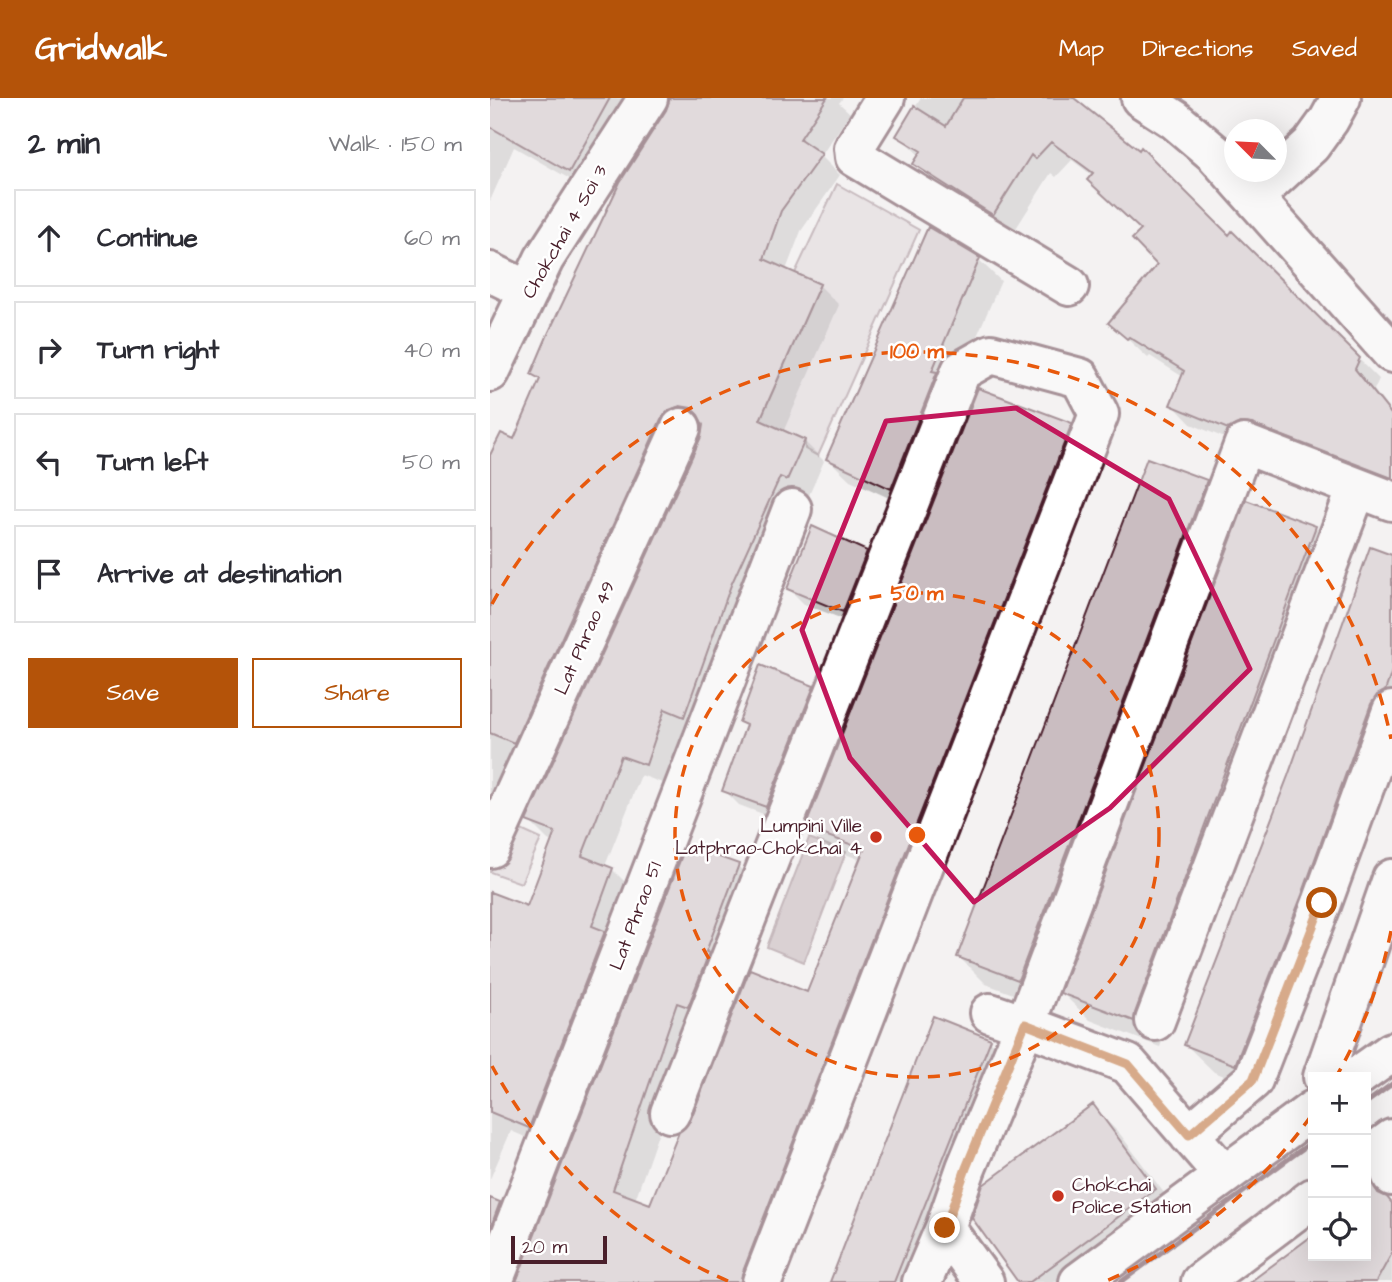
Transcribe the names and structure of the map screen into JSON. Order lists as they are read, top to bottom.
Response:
{
  "streets": {
    "street": ["Chokchai 4 Soi 3", "Lat Phrao 49", "Lat Phrao 51"]
  },
  "places": ["Lumpini Ville Latphrao-Chokchai 4", "Chokchai Police Station"],
  "scale_bar": "20 m",
  "north": "top left",
  "page": {
    "header": "Gridwalk",
    "nav": ["Map", "Directions", "Saved"],
    "heading": ["2 min", "Walk · 150 m"],
    "list": [
      ["Continue", "60 m"],
      ["Turn right", "40 m"],
      ["Turn left", "50 m"],
      "Arrive at destination"
    ],
    "buttons": ["Save", "Share"],
    "map_buttons": ["+", "−"],
    "scale": "20 m"
  },
  "rings": ["100 m", "50 m"]
}
